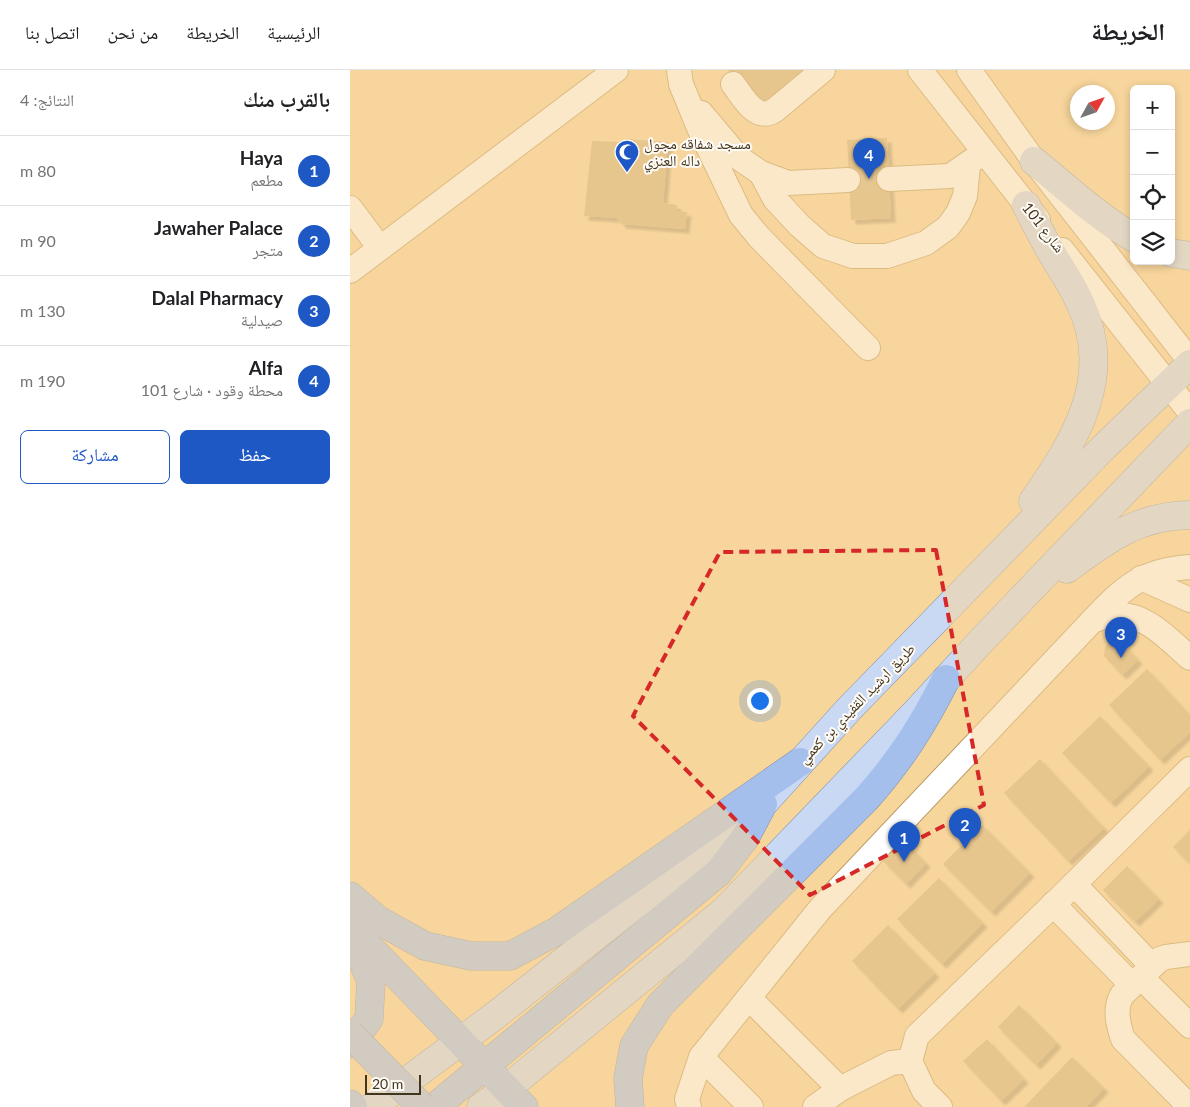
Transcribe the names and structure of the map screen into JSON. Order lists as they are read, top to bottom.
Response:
{
  "streets": {
    "main road": ["طريق ارشيد القفيدي بن كعمي"],
    "street": ["شارع 101"]
  },
  "crossings": [
    ["شارع 101", "طريق ارشيد القفيدي بن كعمي"]
  ],
  "places": {
    "mosque": ["مسجد شفاقه مجول داله العنزي"]
  },
  "scale_bar": "20 m",
  "north": "top right",
  "page": {
    "header": "الخريطة",
    "nav": [
      "الرئيسية",
      "الخريطة",
      "من نحن",
      "اتصل بنا"
    ],
    "heading": ["بالقرب منك", "النتائج: 4"],
    "map_buttons": ["+", "−"],
    "list": [
      {
        "mark": "1",
        "name": "Haya",
        "note": "مطعم",
        "value": "80 m"
      },
      {
        "mark": "2",
        "name": "Jawaher Palace",
        "note": "متجر",
        "value": "90 m"
      },
      {
        "mark": "3",
        "name": "Dalal Pharmacy",
        "note": "صيدلية",
        "value": "130 m"
      },
      {
        "mark": "4",
        "name": "Alfa",
        "note": "محطة وقود · شارع 101",
        "value": "190 m"
      }
    ],
    "pins": [
      "4",
      "3",
      "2",
      "1"
    ],
    "buttons": ["حفظ", "مشاركة"],
    "scale": "20 m"
  }
}
